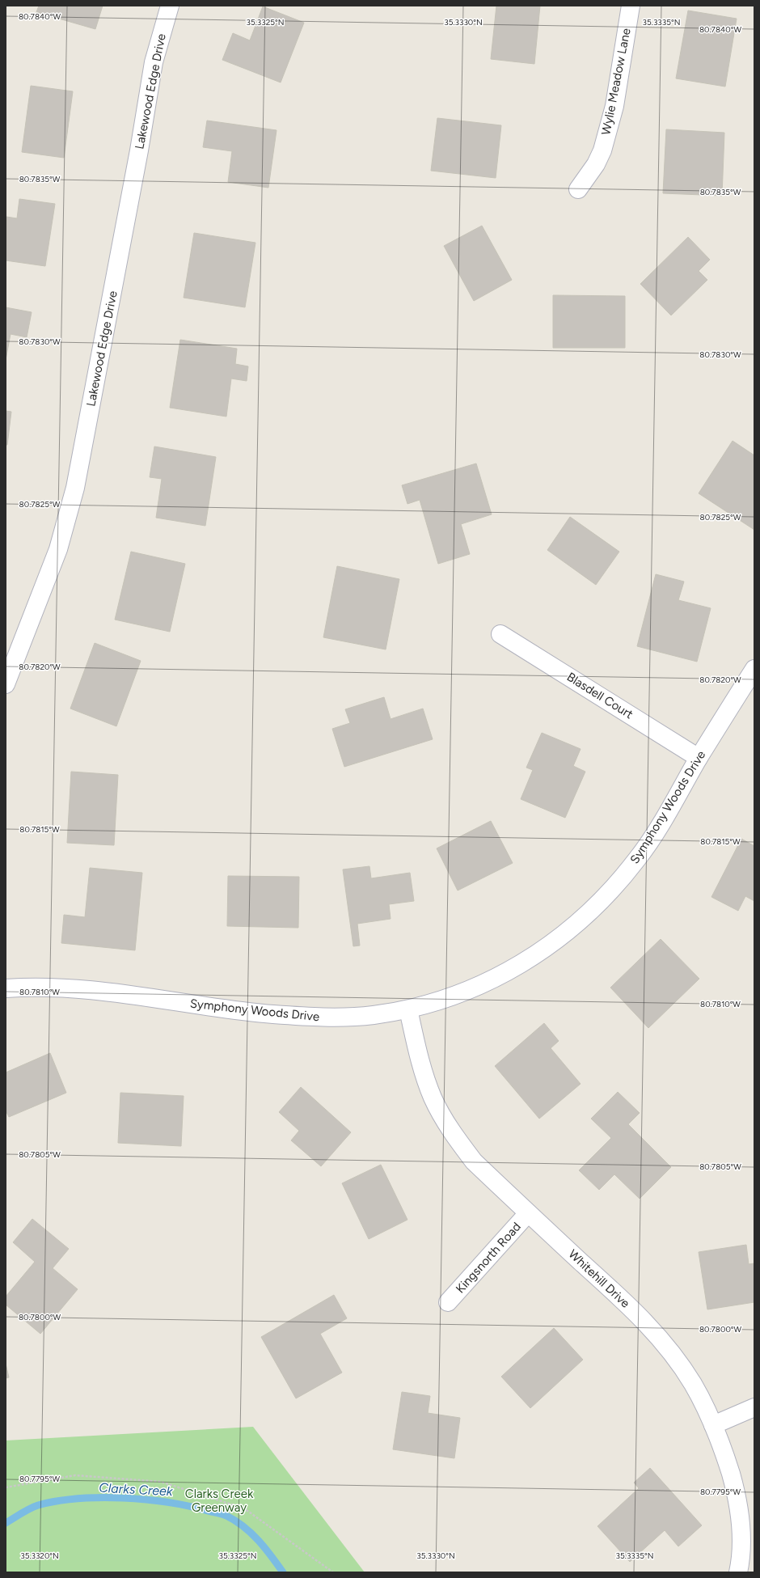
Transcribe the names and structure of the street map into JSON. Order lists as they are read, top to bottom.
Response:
{
  "streets": {
    "street": [
      "Wylie Meadow Lane",
      "Lakewood Edge Drive",
      "Blasdell Court",
      "Symphony Woods Drive",
      "Kingsnorth Road",
      "Whitehill Drive"
    ]
  },
  "crossings": [
    ["Blasdell Court", "Symphony Woods Drive"],
    ["Symphony Woods Drive", "Whitehill Drive"],
    ["Kingsnorth Road", "Whitehill Drive"]
  ],
  "water": ["Clarks Creek"],
  "parks": ["Clarks Creek Greenway"],
  "coordinates": [
    "80.7840°W",
    "35.3325°N",
    "35.3330°N",
    "35.3335°N",
    "80.7835°W",
    "80.7830°W",
    "80.7825°W",
    "80.7820°W",
    "80.7815°W",
    "80.7810°W",
    "80.7805°W",
    "80.7800°W",
    "80.7795°W",
    "35.3320°N"
  ]
}
